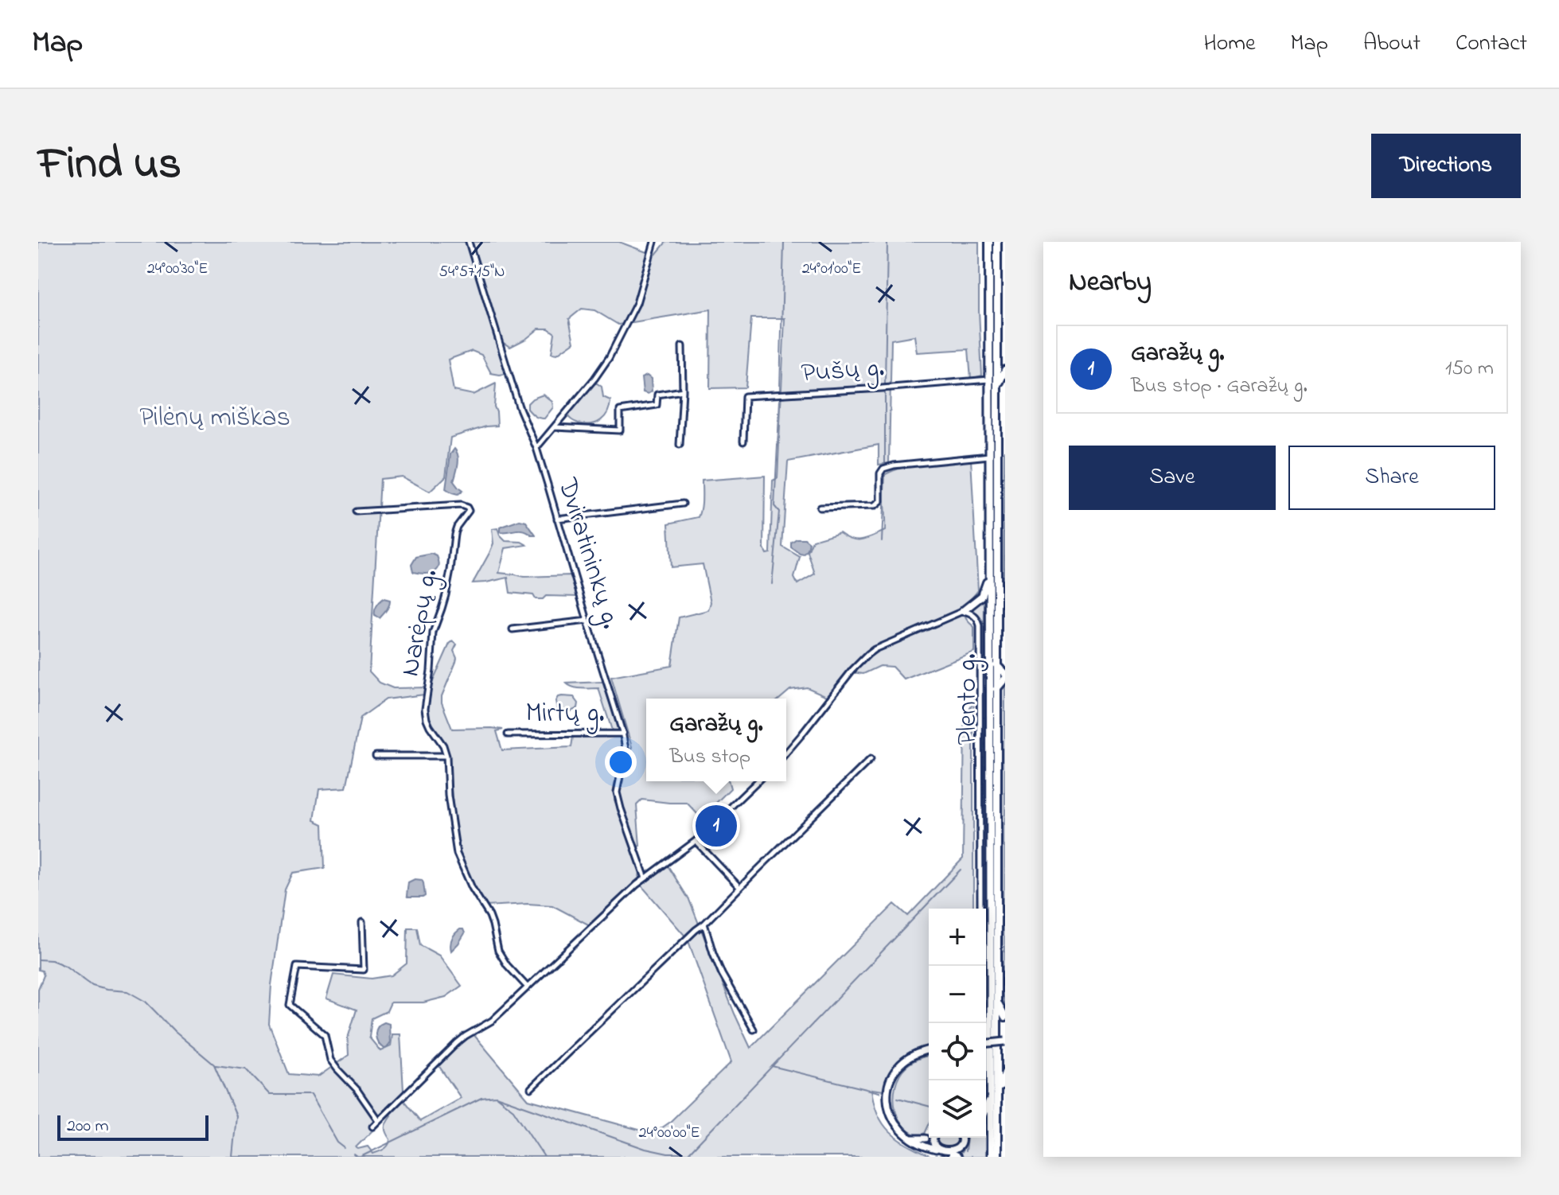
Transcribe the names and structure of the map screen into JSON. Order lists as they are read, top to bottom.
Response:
{
  "streets": {
    "highway": ["Plento g."],
    "street": [
      "Pušų g.",
      "Dviratininkų g.",
      "Narėpų g.",
      "Mirtų g."
    ]
  },
  "crossings": [
    ["Pušų g.", "Plento g."],
    ["Dviratininkų g.", "Mirtų g."]
  ],
  "parks": ["Pilėnų miškas"],
  "scale_bar": "200 m",
  "page": {
    "header": "Map",
    "nav": [
      "Home",
      "Map",
      "About",
      "Contact"
    ],
    "title": "Find us",
    "buttons": [
      "Directions",
      ["Save", "Share"]
    ],
    "heading": "Nearby",
    "list": [
      {
        "mark": "1",
        "name": "Garažų g.",
        "note": "Bus stop · Garažų g.",
        "value": "150 m"
      }
    ],
    "popup": ["Garažų g.", "Bus stop"],
    "pins": "1",
    "map_buttons": ["+", "−"],
    "scale": "200 m"
  },
  "coordinates": [
    "24°00'30\"E",
    "24°01'00\"E",
    "54°57'15\"N",
    "24°00'00\"E"
  ]
}
